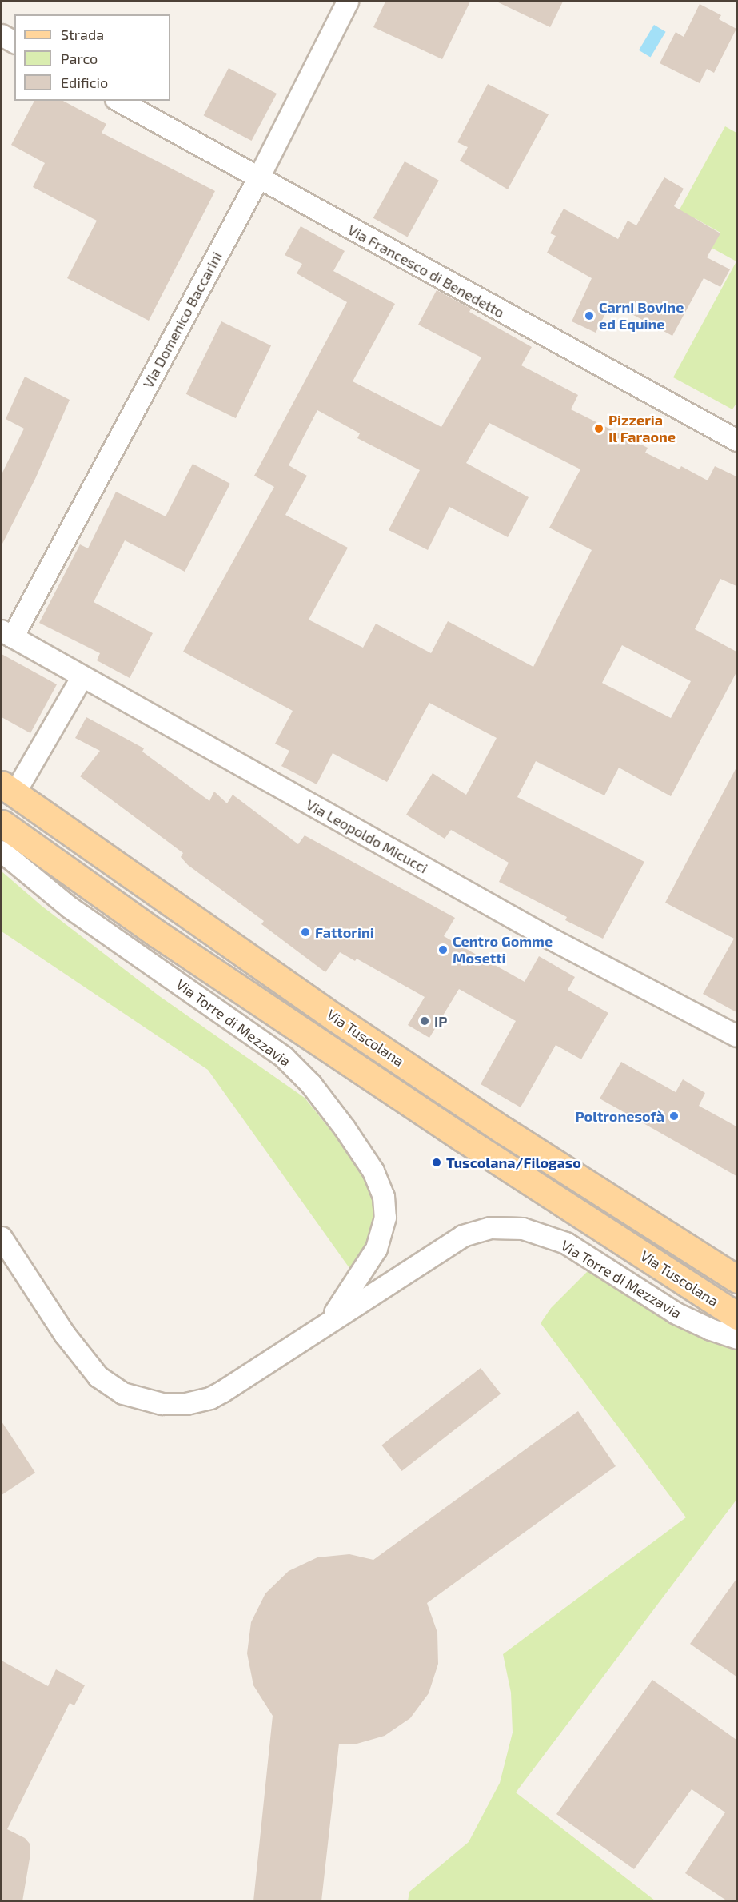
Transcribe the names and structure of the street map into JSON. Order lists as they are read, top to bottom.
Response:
{
  "streets": {
    "main road": ["Via Tuscolana"],
    "street": [
      "Via Francesco di Benedetto",
      "Via Domenico Baccarini",
      "Via Leopoldo Micucci",
      "Via Torre di Mezzavia"
    ]
  },
  "crossings": [
    ["Via Francesco di Benedetto", "Via Domenico Baccarini"],
    ["Via Domenico Baccarini", "Via Leopoldo Micucci"]
  ],
  "places": [
    "Carni Bovine ed Equine",
    "Pizzeria Il Faraone",
    "Fattorini",
    "Centro Gomme Mosetti",
    "IP",
    "Poltronesofà",
    "Tuscolana/Filogaso"
  ],
  "legend": ["Strada", "Parco", "Edificio"]
}
